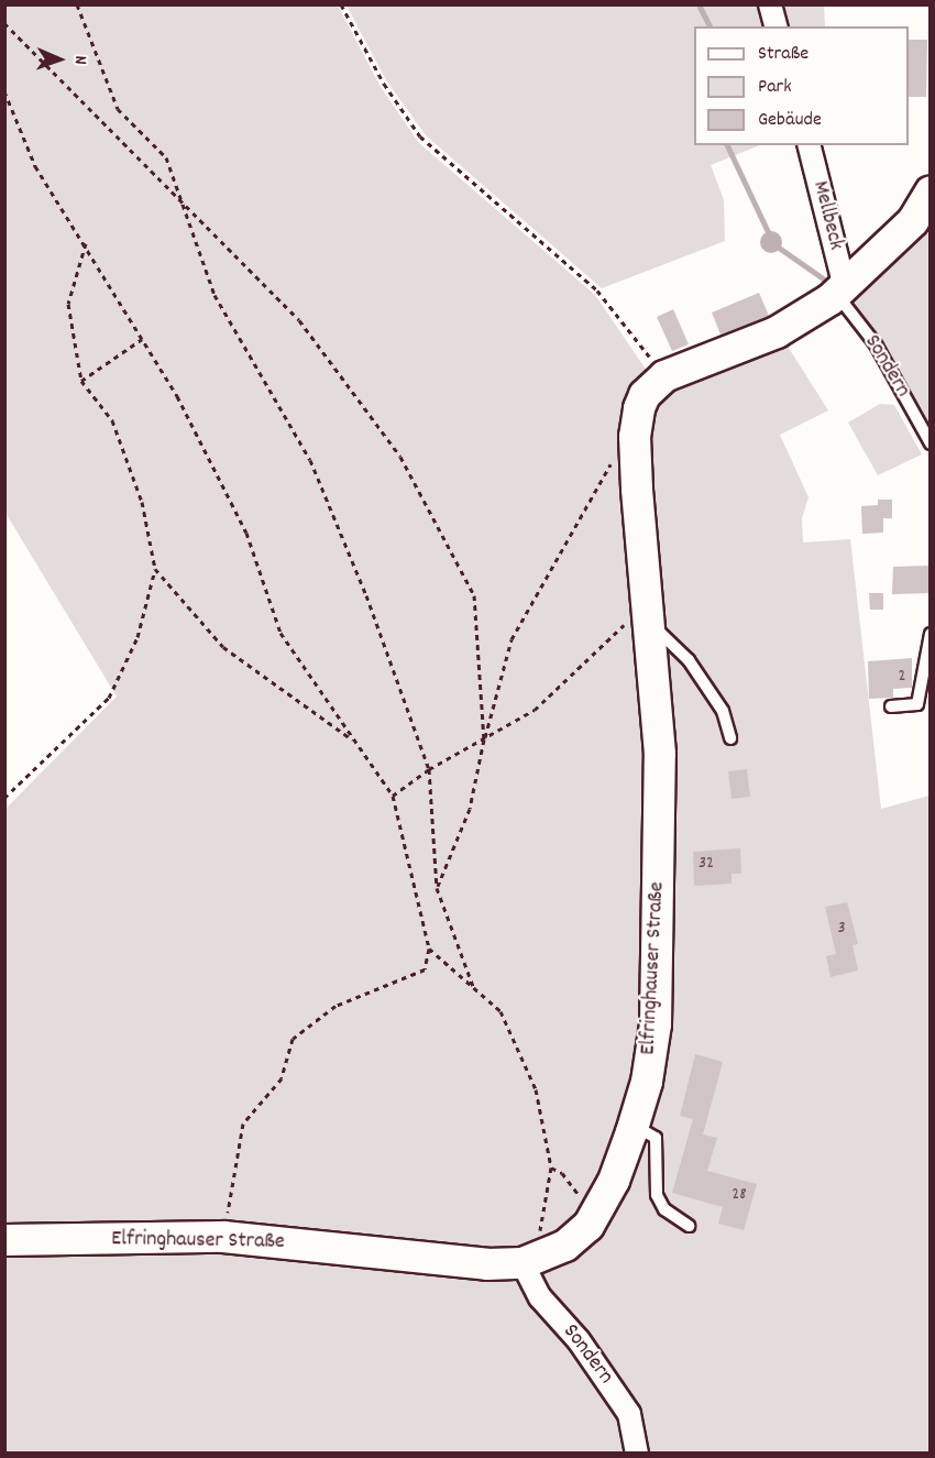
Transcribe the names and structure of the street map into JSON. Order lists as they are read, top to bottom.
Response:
{
  "streets": {
    "street": ["Mellbeck", "Sondern", "Elfringhauser Straße"]
  },
  "crossings": [
    ["Mellbeck", "Sondern"],
    ["Mellbeck", "Elfringhauser Straße"],
    ["Sondern", "Elfringhauser Straße"]
  ],
  "house_numbers": [
    "2",
    "32",
    "3",
    "28"
  ],
  "legend": ["Straße", "Park", "Gebäude"],
  "north": "right"
}
